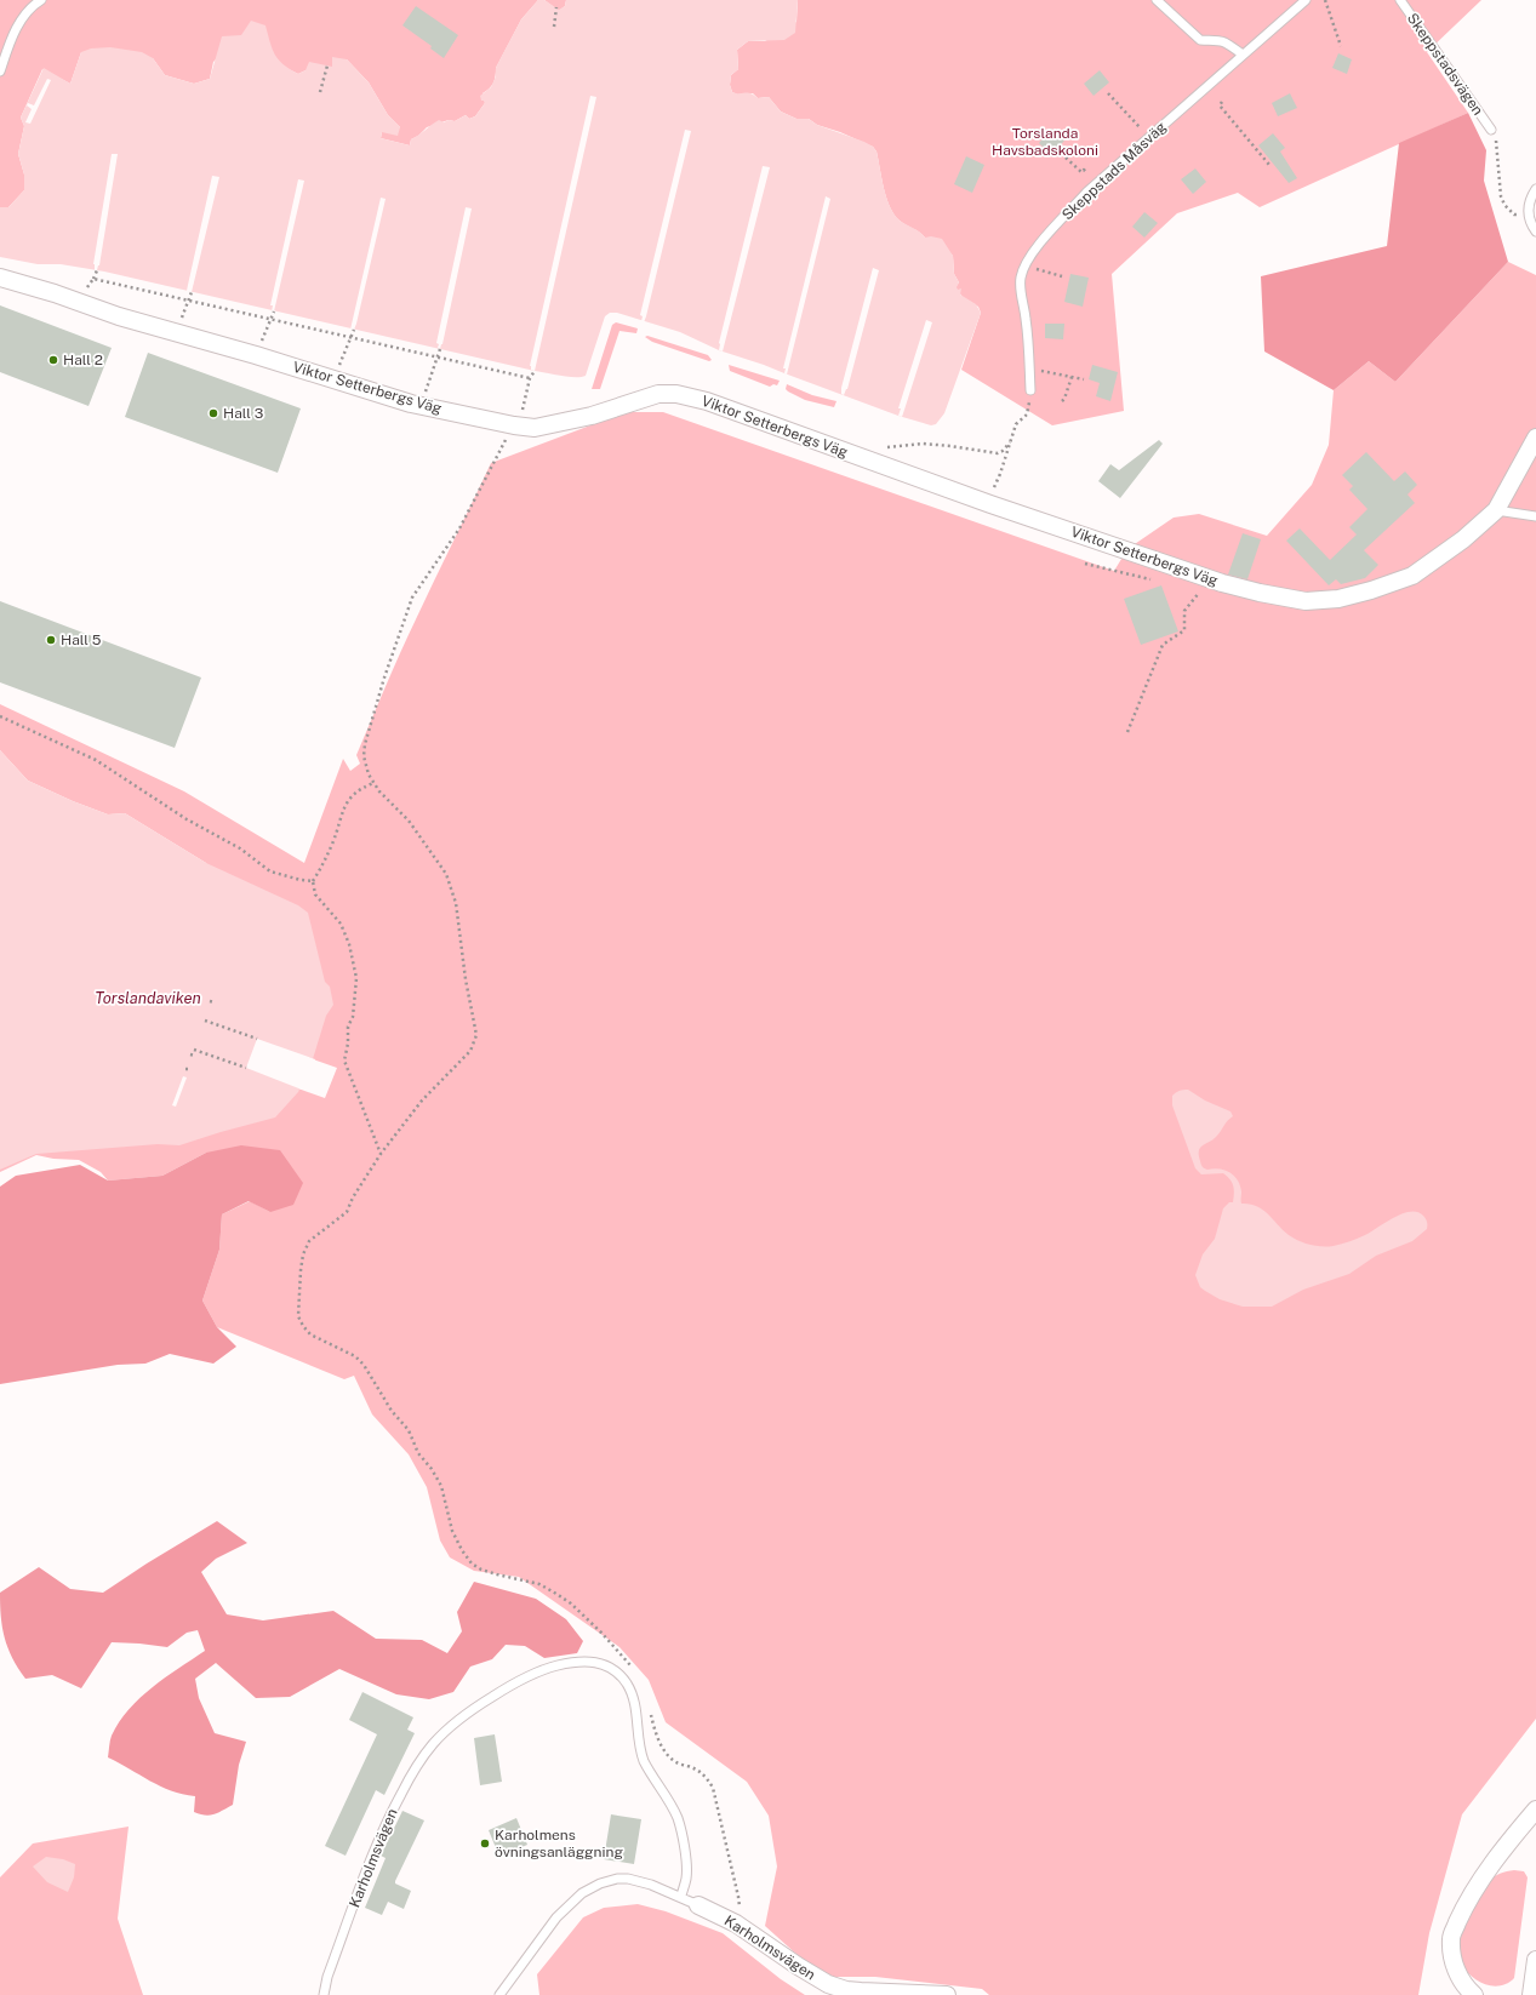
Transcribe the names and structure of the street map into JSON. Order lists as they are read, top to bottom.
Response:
{
  "streets": {
    "street": ["Viktor Setterbergs Väg", "Karholmsvägen"],
    "lane": ["Skeppstadsvägen", "Skeppstads Måsväg"]
  },
  "water": ["Torslandaviken"],
  "parks": ["Torslanda Havsbadskoloni"],
  "places": [
    "Hall 2",
    "Hall 3",
    "Hall 5",
    "Karholmens övningsanläggning"
  ]
}
